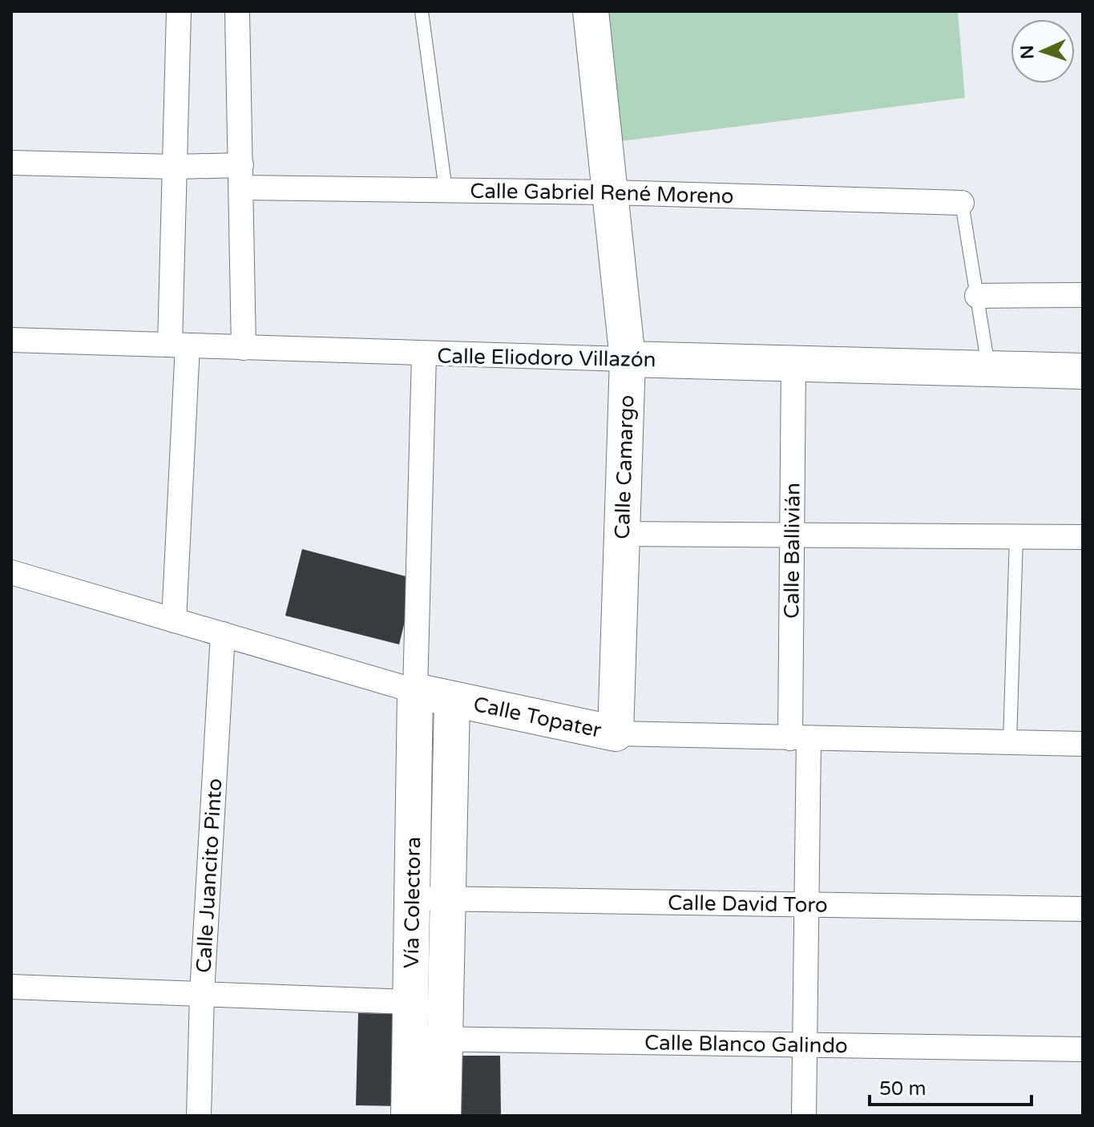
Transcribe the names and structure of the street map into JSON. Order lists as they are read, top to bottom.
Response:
{
  "streets": {
    "main road": [
      "Calle Eliodoro Villazón",
      "Calle Camargo",
      "Calle Topater",
      "Vía Colectora"
    ],
    "street": [
      "Calle Gabriel René Moreno",
      "Calle Ballivián",
      "Calle Juancito Pinto",
      "Calle David Toro",
      "Calle Blanco Galindo"
    ]
  },
  "crossings": [
    ["Calle Gabriel René Moreno", "Calle Camargo"],
    ["Calle Eliodoro Villazón", "Calle Camargo"],
    ["Calle Eliodoro Villazón", "Calle Ballivián"],
    ["Calle Camargo", "Calle Topater"],
    ["Calle Ballivián", "Calle Topater"],
    ["Calle Ballivián", "Calle David Toro"],
    ["Calle Ballivián", "Calle Blanco Galindo"],
    ["Calle Topater", "Calle Juancito Pinto"],
    ["Calle Topater", "Vía Colectora"],
    ["Vía Colectora", "Calle David Toro"],
    ["Vía Colectora", "Calle Blanco Galindo"]
  ],
  "scale_bar": "50 m",
  "north": "left"
}
